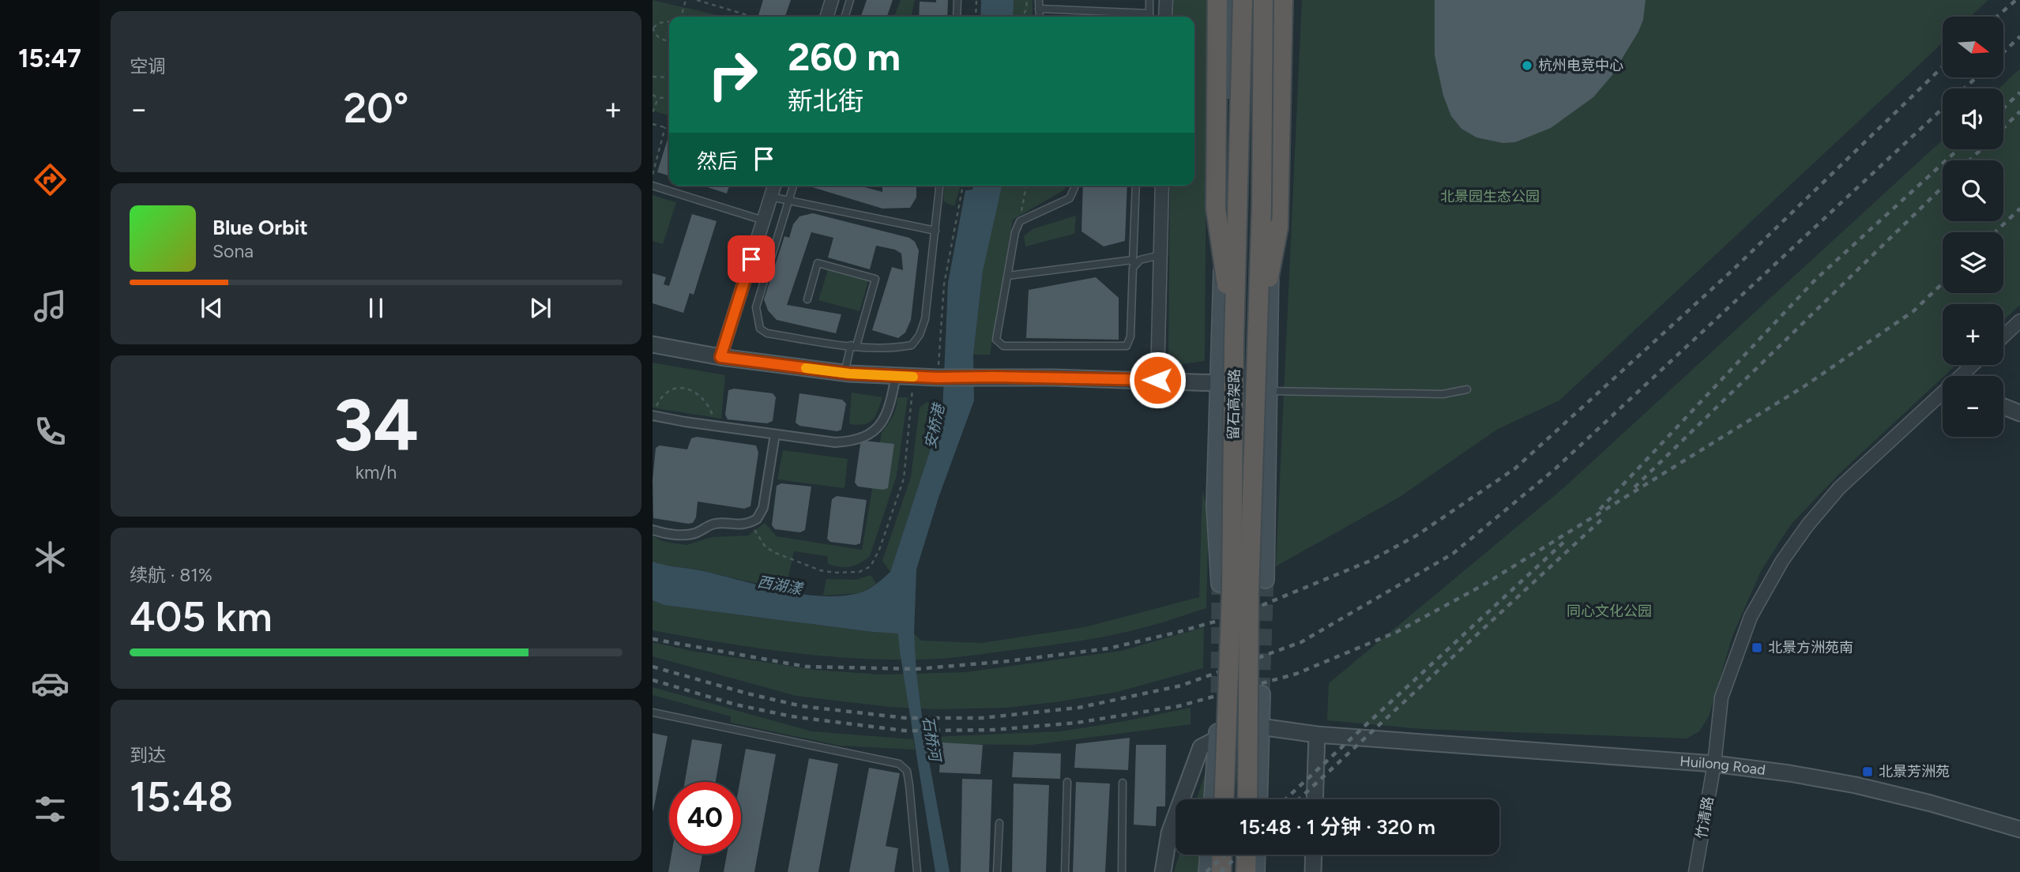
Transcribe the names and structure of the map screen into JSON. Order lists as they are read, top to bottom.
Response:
{
  "streets": {
    "highway": ["留石高架路"],
    "street": ["Huilong Road", "竹清路"]
  },
  "crossings": [
    ["Huilong Road", "竹清路"]
  ],
  "water": ["安桥港", "西湖漾", "石桥河"],
  "parks": ["北景园生态公园", "同心文化公园"],
  "places": {
    "other": ["杭州电竞中心"],
    "transit": ["北景方洲苑南", "北景芳洲苑"]
  },
  "north": "right",
  "page": {
    "tabs": "15:47",
    "tile": [
      "空调",
      ["34", "km/h"],
      ["续航 · 81%", "405 km"],
      ["到达", "15:48"]
    ],
    "map_buttons": ["+", "−"],
    "turn": ["260 m", "新北街"],
    "heat": ["−", "20°", "+"],
    "then": "然后",
    "song": ["Blue Orbit", "Sona"],
    "limit": "40",
    "trip": "15:48 · 1 分钟 · 320 m"
  }
}
